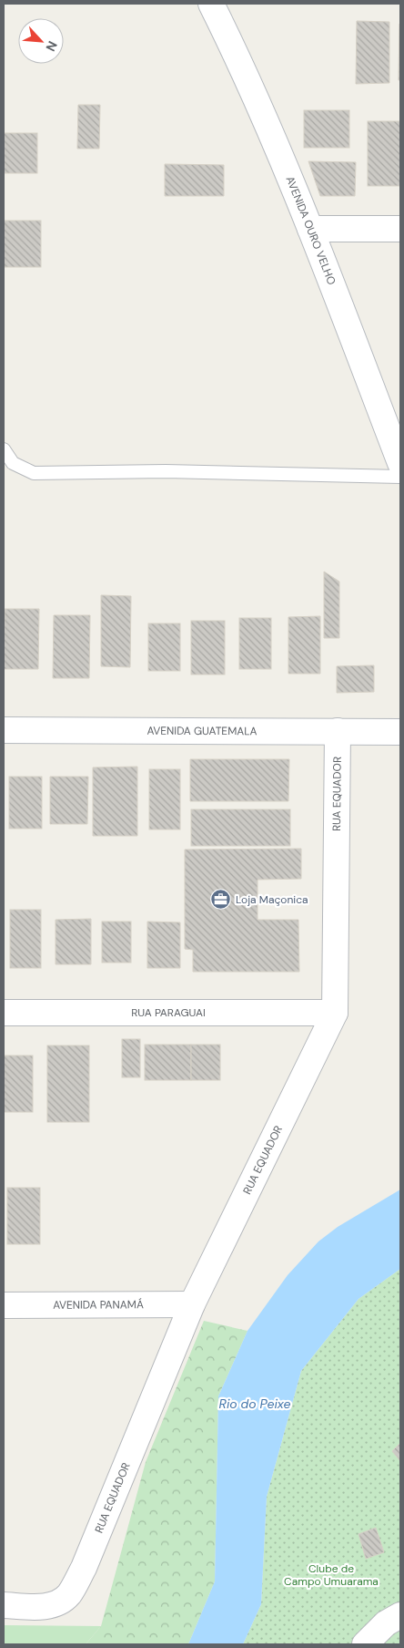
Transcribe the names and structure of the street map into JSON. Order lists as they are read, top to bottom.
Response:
{
  "streets": {
    "street": [
      "AVENIDA OURO VELHO",
      "AVENIDA GUATEMALA",
      "RUA EQUADOR",
      "RUA PARAGUAI",
      "AVENIDA PANAMÁ"
    ]
  },
  "crossings": [
    ["AVENIDA GUATEMALA", "RUA EQUADOR"],
    ["RUA EQUADOR", "RUA PARAGUAI"],
    ["RUA EQUADOR", "AVENIDA PANAMÁ"]
  ],
  "water": ["Rio do Peixe"],
  "parks": ["Clube de Campo Umuarama"],
  "places": {
    "office": ["Loja Maçonica"]
  },
  "north": "bottom right"
}
